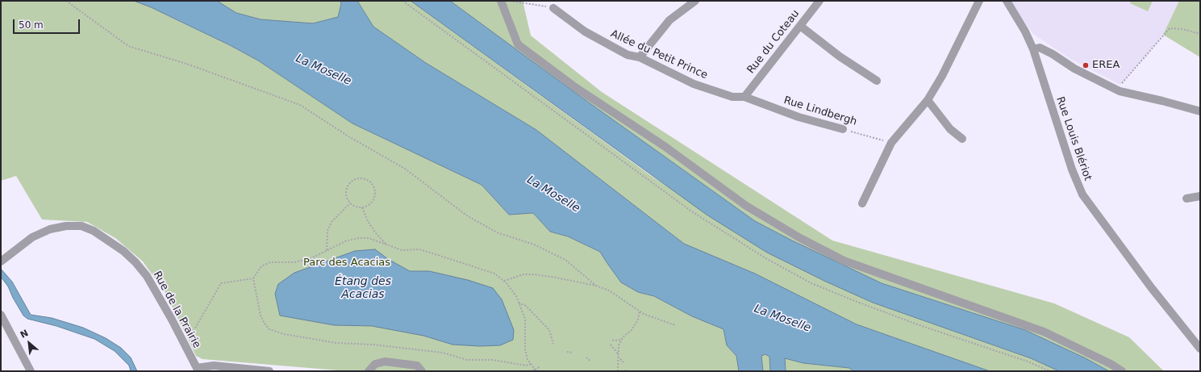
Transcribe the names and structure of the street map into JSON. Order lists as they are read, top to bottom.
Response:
{
  "streets": {
    "street": [
      "Rue du Coteau",
      "Allée du Petit Prince",
      "Rue Lindbergh",
      "Rue Louis Blériot",
      "Rue de la Prairie"
    ]
  },
  "crossings": [
    ["Rue du Coteau", "Allée du Petit Prince"],
    ["Rue du Coteau", "Rue Lindbergh"],
    ["Allée du Petit Prince", "Rue Lindbergh"]
  ],
  "water": ["La Moselle", "Étang des Acacias"],
  "parks": ["Parc des Acacias"],
  "places": ["EREA"],
  "scale_bar": "50 m",
  "north": "top left"
}
